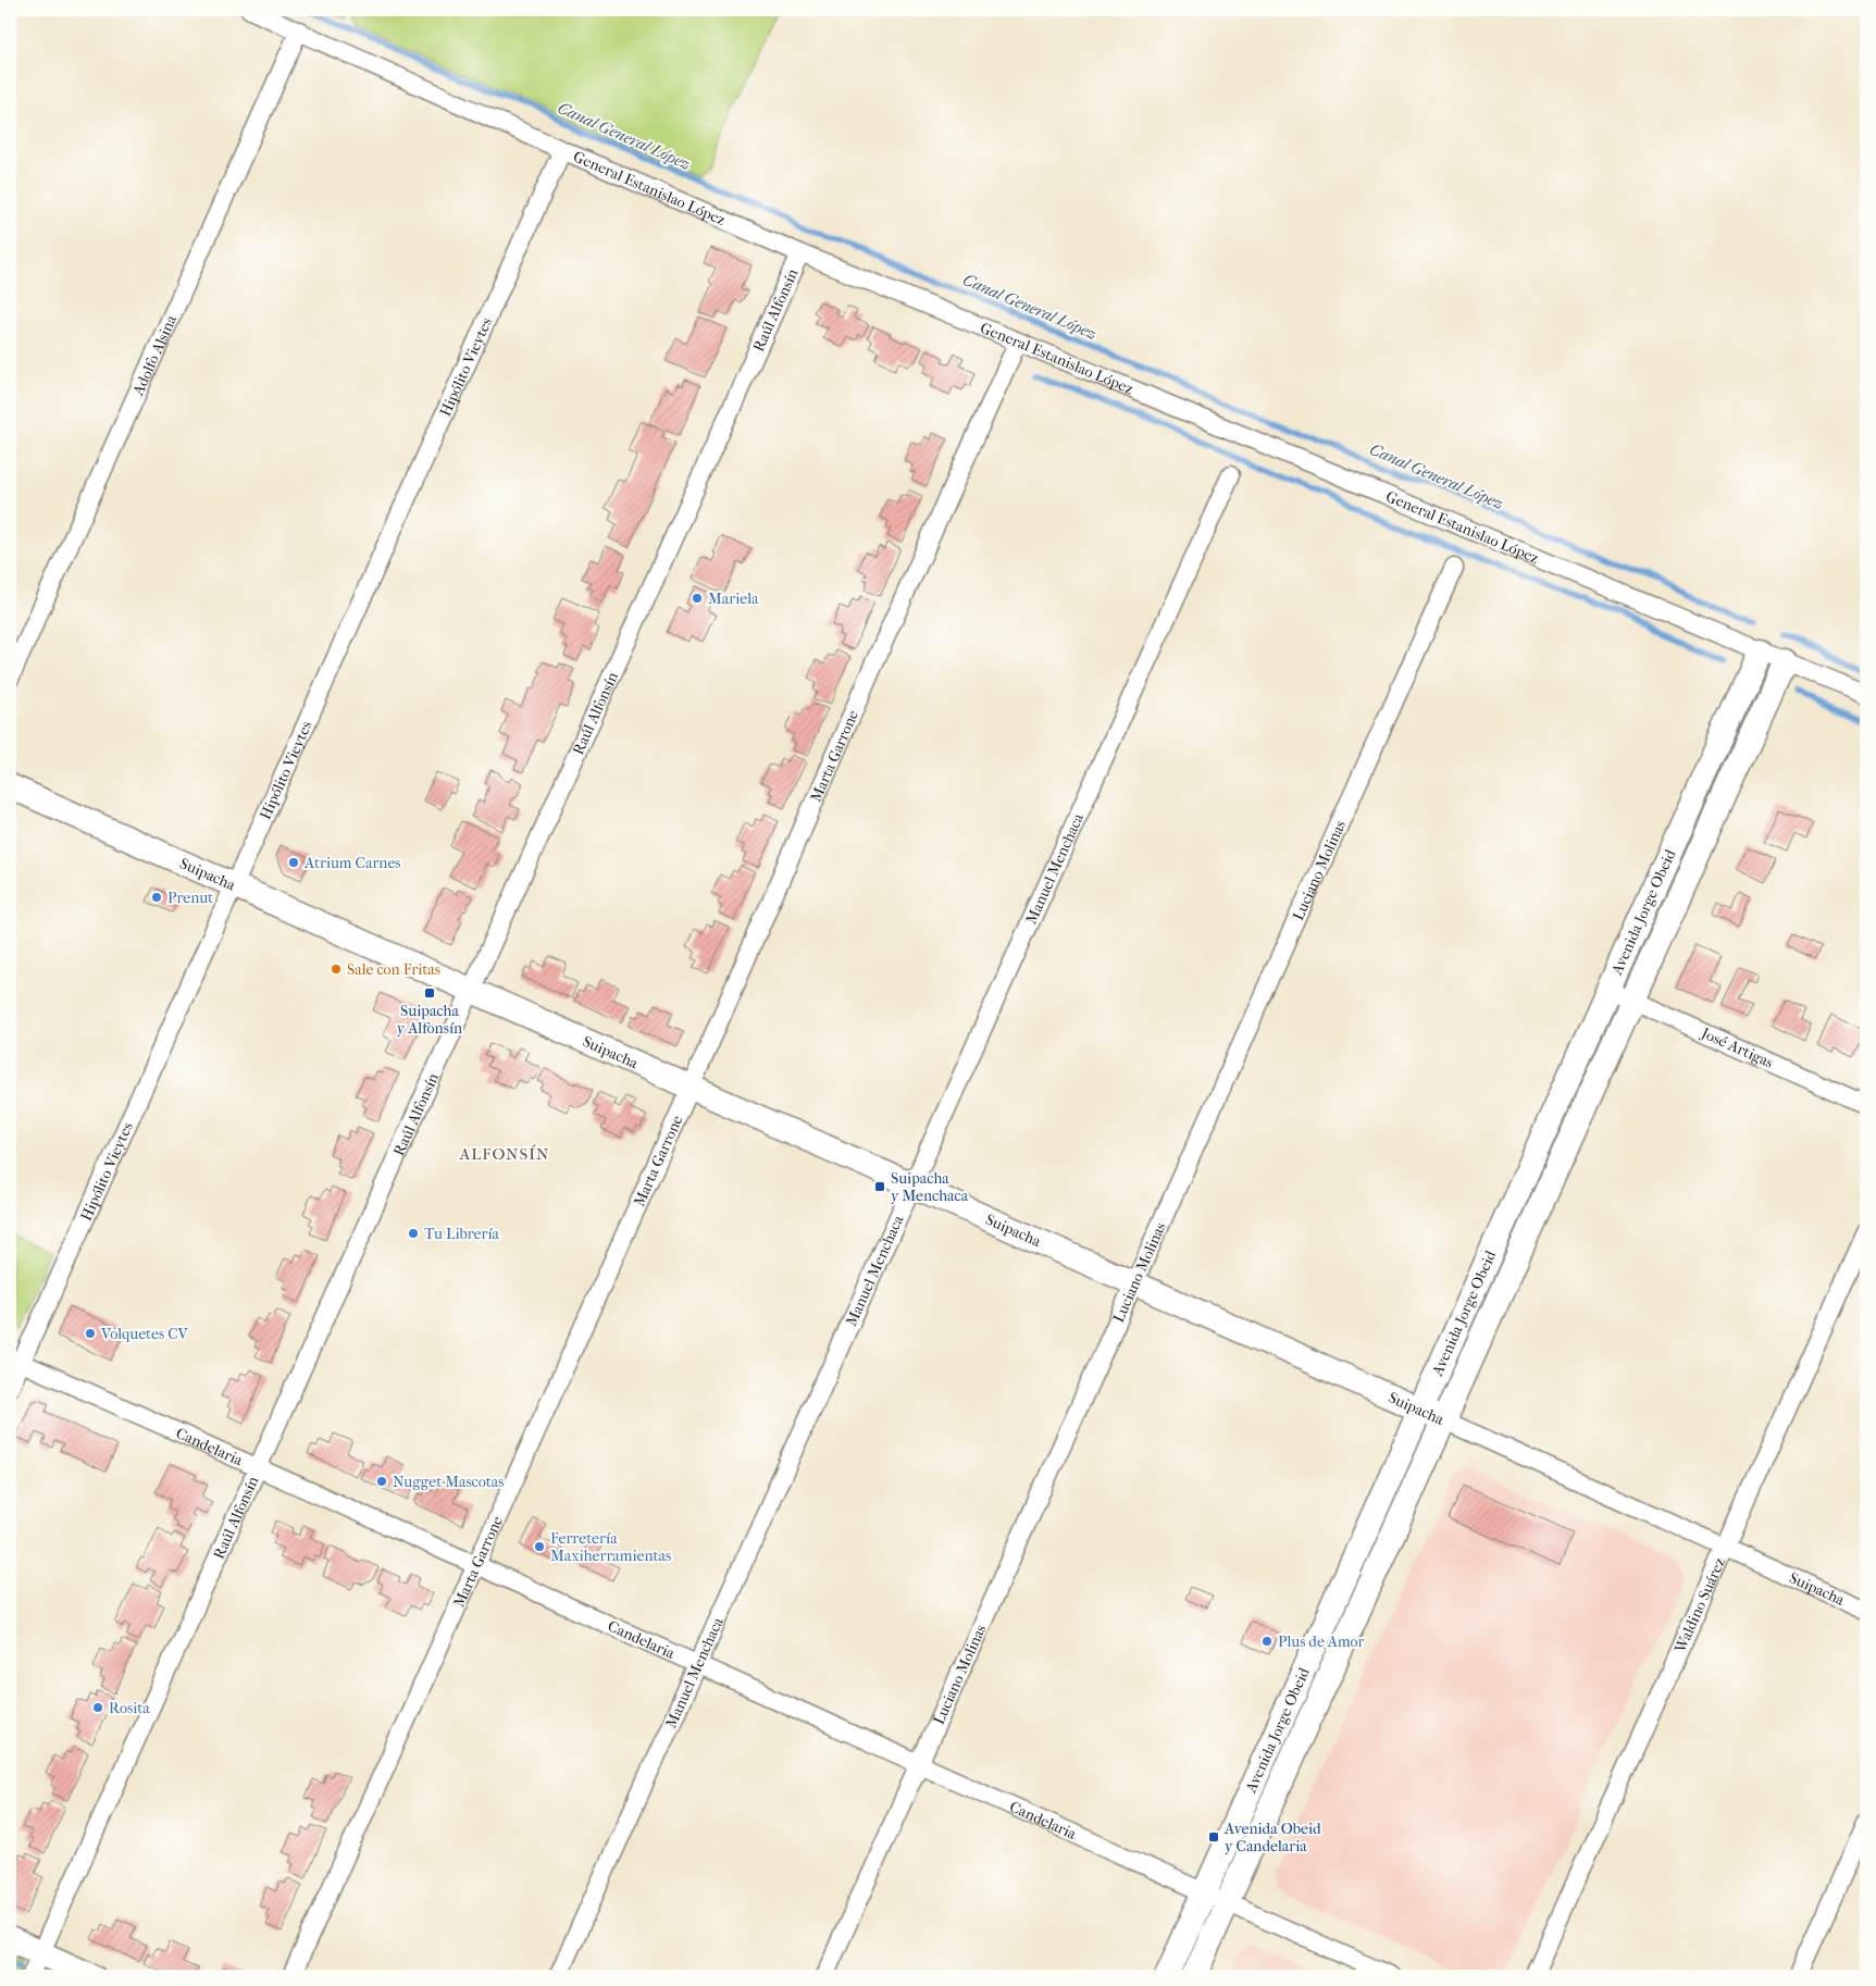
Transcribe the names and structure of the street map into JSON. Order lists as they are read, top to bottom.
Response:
{
  "streets": {
    "main road": ["Suipacha", "Avenida Jorge Obeid"],
    "street": [
      "General Estanislao López",
      "Raúl Alfonsín",
      "Adolfo Alsina",
      "Hipólito Vieytes",
      "Marta Garrone",
      "Manuel Menchaca",
      "Luciano Molinas",
      "José Artigas",
      "Candelaria",
      "Waldino Suárez"
    ]
  },
  "crossings": [
    ["General Estanislao López", "Raúl Alfonsín"],
    ["General Estanislao López", "Adolfo Alsina"],
    ["General Estanislao López", "Hipólito Vieytes"],
    ["General Estanislao López", "Marta Garrone"],
    ["General Estanislao López", "Avenida Jorge Obeid"],
    ["Raúl Alfonsín", "Suipacha"],
    ["Raúl Alfonsín", "Candelaria"],
    ["Hipólito Vieytes", "Suipacha"],
    ["Hipólito Vieytes", "Candelaria"],
    ["Marta Garrone", "Suipacha"],
    ["Marta Garrone", "Candelaria"],
    ["Manuel Menchaca", "Suipacha"],
    ["Manuel Menchaca", "Candelaria"],
    ["Luciano Molinas", "Suipacha"],
    ["Luciano Molinas", "Candelaria"],
    ["Suipacha", "Avenida Jorge Obeid"],
    ["Suipacha", "Waldino Suárez"],
    ["Avenida Jorge Obeid", "José Artigas"],
    ["Avenida Jorge Obeid", "Candelaria"]
  ],
  "districts": ["ALFONSÍN"],
  "water": ["Canal General López"],
  "places": {
    "other": [
      "Mariela",
      "Atrium Carnes",
      "Prenut",
      "Sale con Fritas",
      "Tu Librería",
      "Volquetes CV",
      "Nugget Mascotas",
      "Ferretería Maxiherramientas",
      "Plus de Amor",
      "Rosita"
    ],
    "transit": ["Suipacha y Alfonsín", "Suipacha y Menchaca", "Avenida Obeid y Candelaria"]
  }
}
